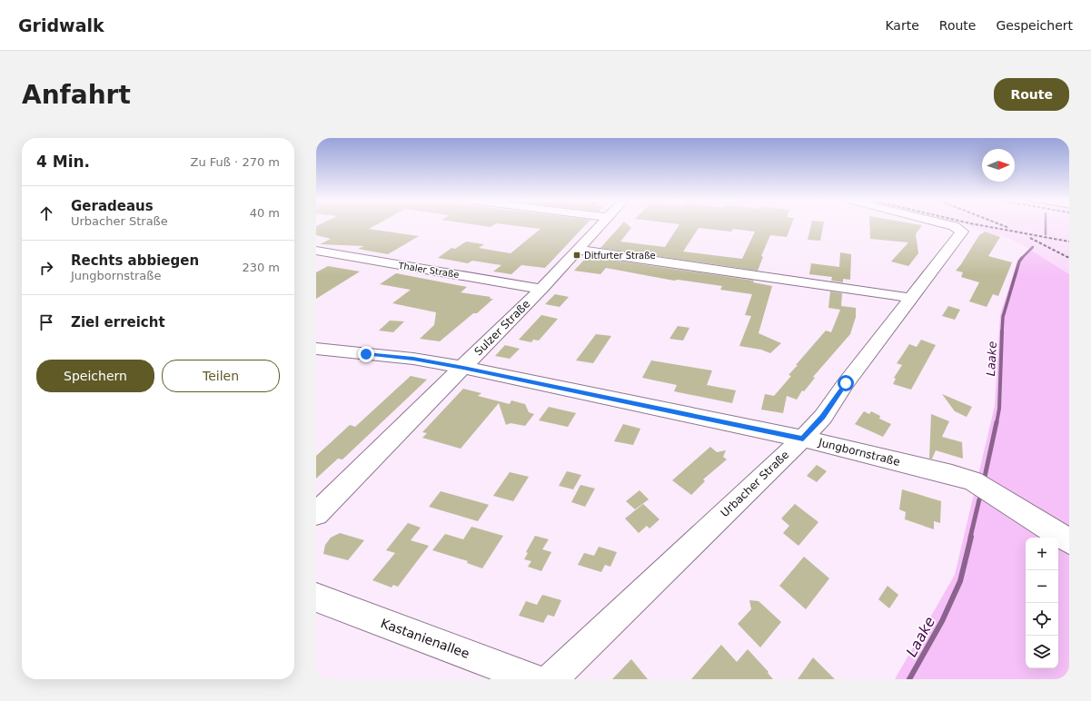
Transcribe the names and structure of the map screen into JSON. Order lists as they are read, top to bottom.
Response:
{
  "streets": {
    "street": [
      "Thaler Straße",
      "Sulzer Straße",
      "Jungbornstraße",
      "Urbacher Straße",
      "Kastanienallee"
    ]
  },
  "crossings": [
    ["Thaler Straße", "Sulzer Straße"],
    ["Sulzer Straße", "Jungbornstraße"],
    ["Jungbornstraße", "Urbacher Straße"]
  ],
  "water": ["Laake"],
  "places": {
    "transit": ["Ditfurter Straße"]
  },
  "north": "right",
  "page": {
    "header": "Gridwalk",
    "nav": ["Karte", "Route", "Gespeichert"],
    "buttons": [
      "Route",
      ["Speichern", "Teilen"]
    ],
    "title": "Anfahrt",
    "heading": ["4 Min.", "Zu Fuß · 270 m"],
    "list": [
      ["Geradeaus", "Urbacher Straße", "40 m"],
      ["Rechts abbiegen", "Jungbornstraße", "230 m"],
      "Ziel erreicht"
    ],
    "map_buttons": ["+", "−"]
  }
}
